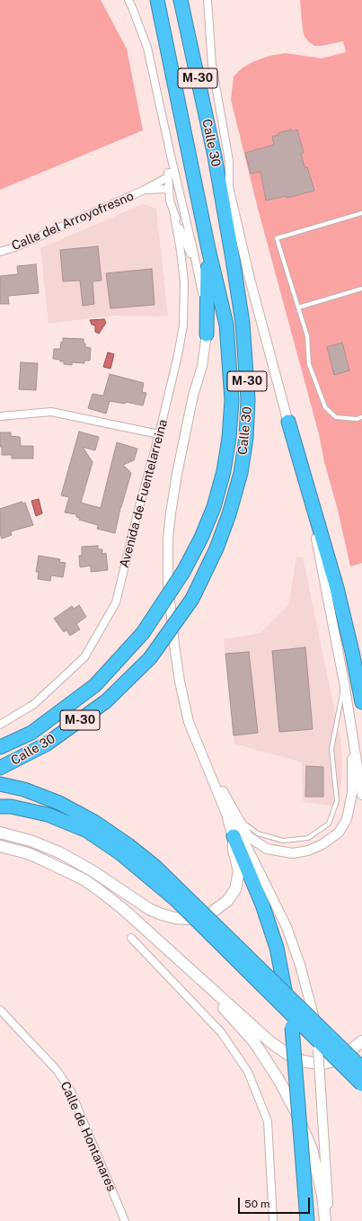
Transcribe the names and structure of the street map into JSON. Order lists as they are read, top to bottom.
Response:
{
  "streets": {
    "highway": ["M-30", "Calle 30"],
    "street": ["Calle del Arroyofresno", "Avenida de Fuentelarreina", "Calle de Hontanares"]
  },
  "crossings": [
    ["Calle del Arroyofresno", "Avenida de Fuentelarreina"]
  ],
  "scale_bar": "50 m"
}
